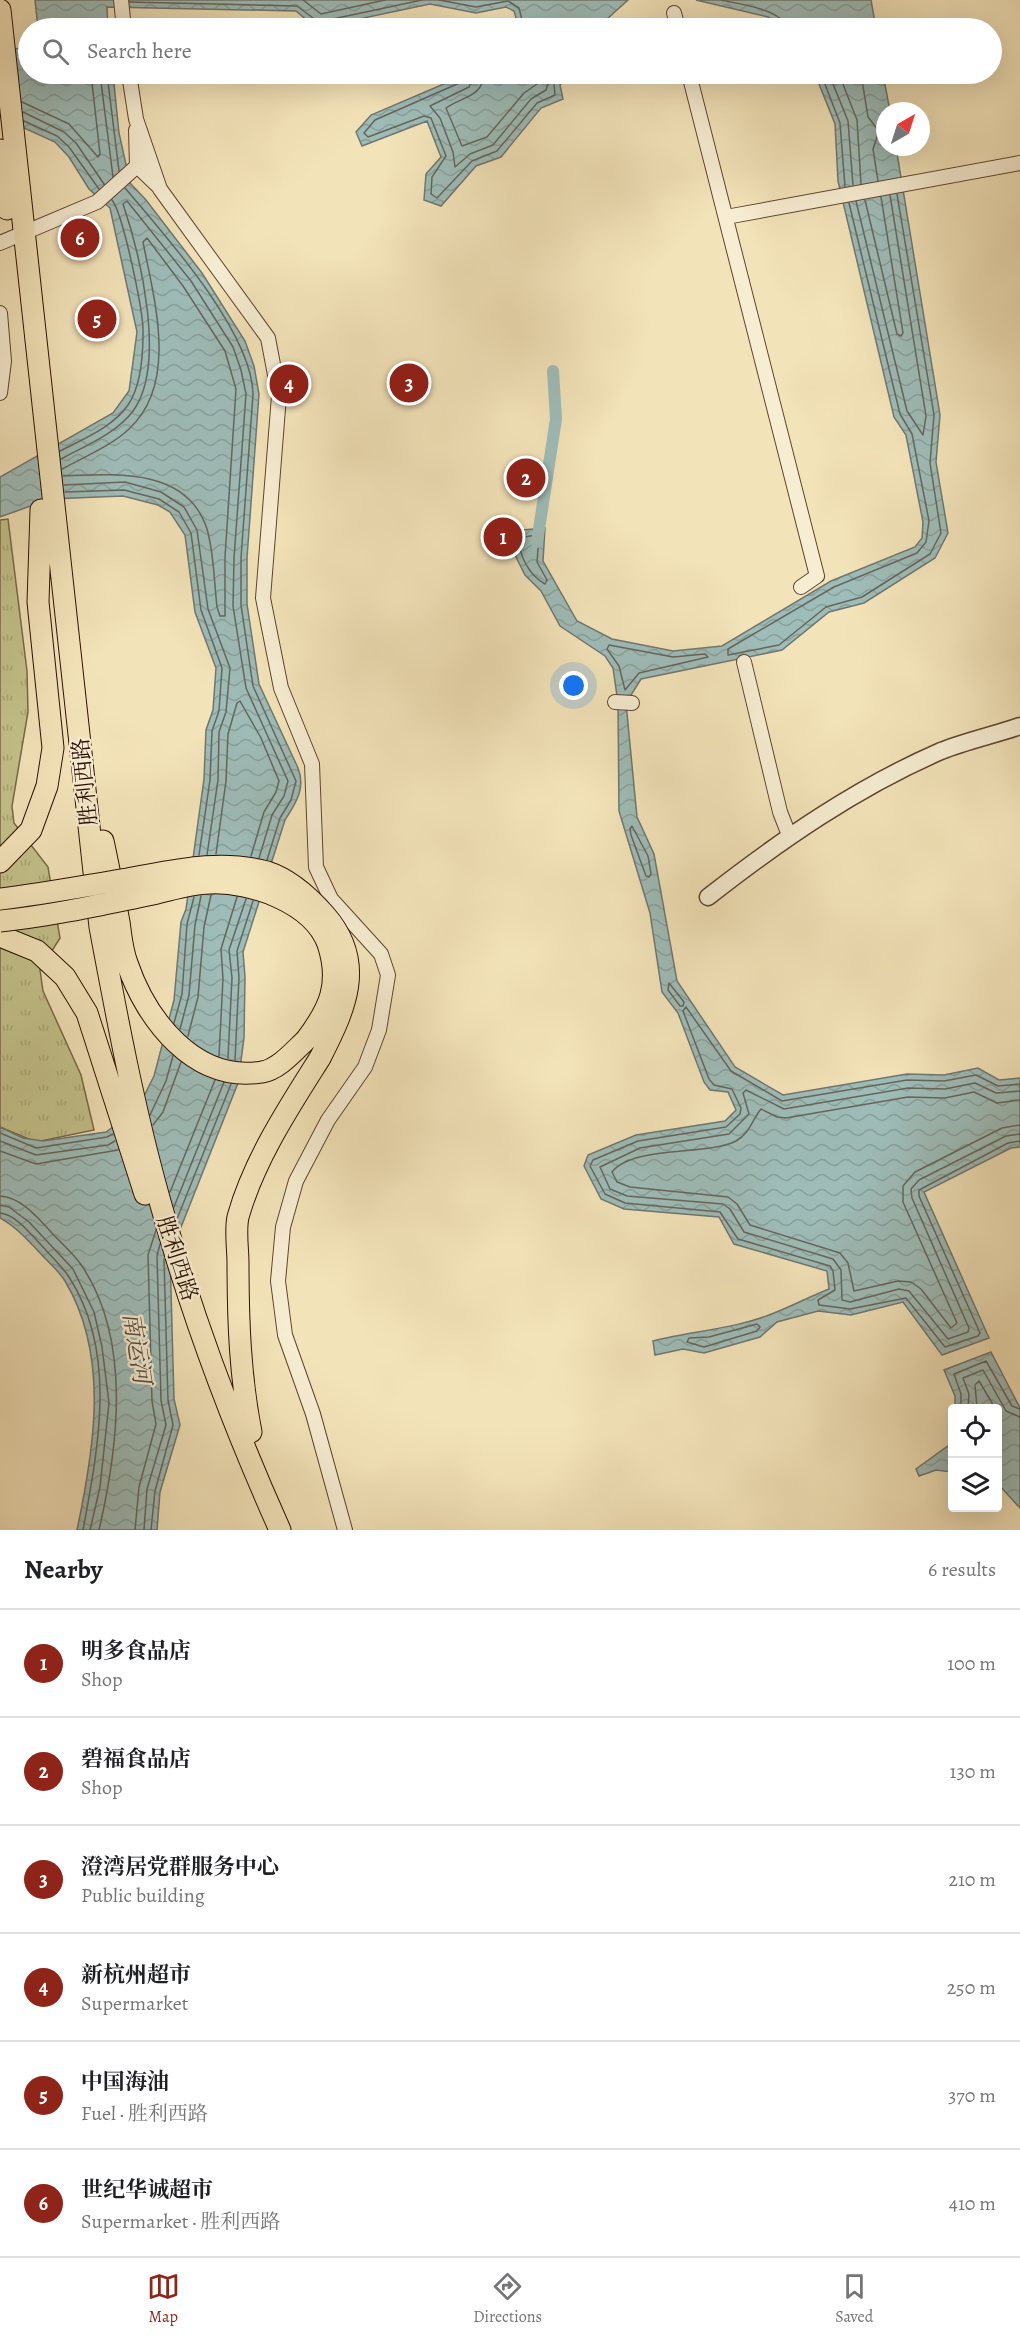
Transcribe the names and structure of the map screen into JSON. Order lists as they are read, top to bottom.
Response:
{
  "streets": {
    "main road": ["胜利西路"]
  },
  "water": ["南运河"],
  "north": "top right",
  "page": {
    "search": "Search here",
    "pins": [
      "6",
      "5",
      "3",
      "4",
      "2",
      "1"
    ],
    "heading": ["Nearby", "6 results"],
    "list": [
      {
        "mark": "1",
        "name": "明多食品店",
        "note": "Shop",
        "value": "100 m"
      },
      {
        "mark": "2",
        "name": "碧福食品店",
        "note": "Shop",
        "value": "130 m"
      },
      {
        "mark": "3",
        "name": "澄湾居党群服务中心",
        "note": "Public building",
        "value": "210 m"
      },
      {
        "mark": "4",
        "name": "新杭州超市",
        "note": "Supermarket",
        "value": "250 m"
      },
      {
        "mark": "5",
        "name": "中国海油",
        "note": "Fuel · 胜利西路",
        "value": "370 m"
      },
      {
        "mark": "6",
        "name": "世纪华诚超市",
        "note": "Supermarket · 胜利西路",
        "value": "410 m"
      }
    ],
    "nav": ["Map", "Directions", "Saved"]
  }
}
